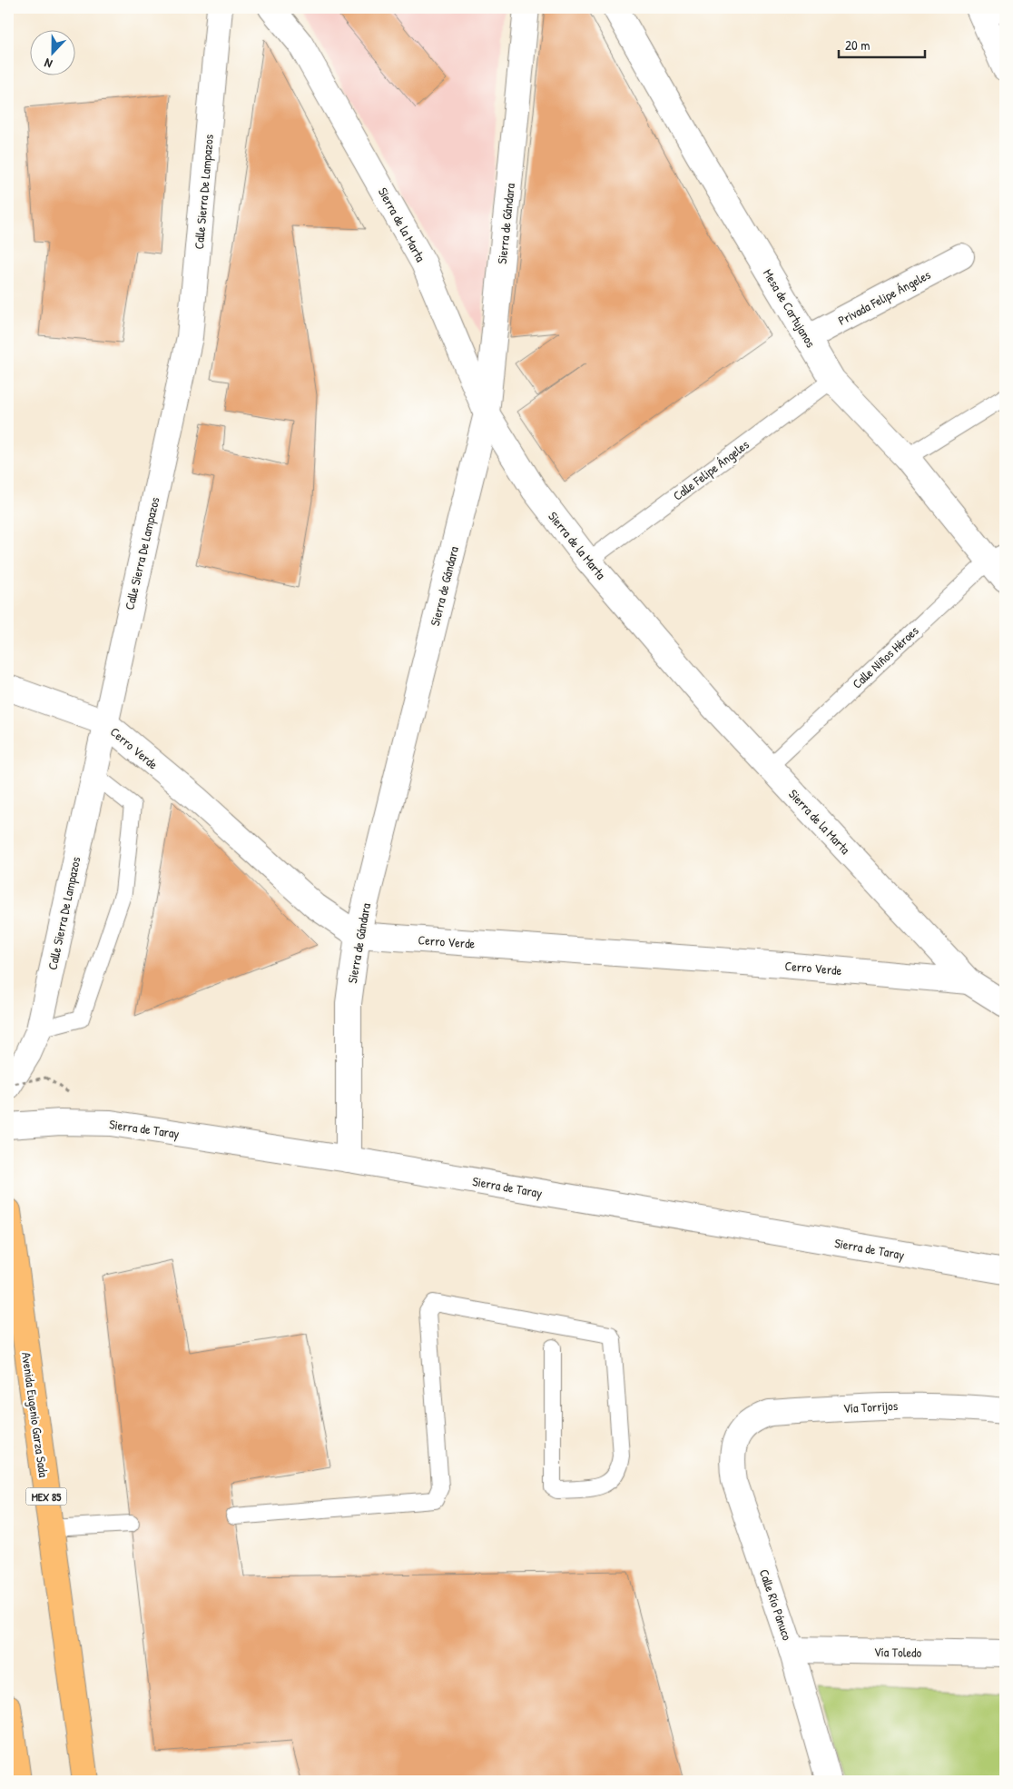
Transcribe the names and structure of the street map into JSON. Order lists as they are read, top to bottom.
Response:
{
  "streets": {
    "highway": ["Avenida Eugenio Garza Sada", "MEX 85"],
    "street": [
      "Calle Sierra De Lampazos",
      "Sierra de Gándara",
      "Sierra de la Marta",
      "Privada Felipe Ángeles",
      "Mesa de Cartujanos",
      "Cerro Verde",
      "Sierra de Taray",
      "Vía Torrijos",
      "Calle Río Pánuco",
      "Vía Toledo"
    ],
    "lane": ["Calle Felipe Ángeles", "Calle Niños Héroes"]
  },
  "crossings": [
    ["Calle Sierra De Lampazos", "Cerro Verde"],
    ["Sierra de Gándara", "Sierra de la Marta"],
    ["Sierra de Gándara", "Cerro Verde"],
    ["Sierra de Gándara", "Sierra de Taray"],
    ["Sierra de la Marta", "Calle Felipe Ángeles"],
    ["Sierra de la Marta", "Calle Niños Héroes"],
    ["Sierra de la Marta", "Cerro Verde"],
    ["Privada Felipe Ángeles", "Mesa de Cartujanos"],
    ["Mesa de Cartujanos", "Calle Felipe Ángeles"],
    ["Mesa de Cartujanos", "Calle Niños Héroes"],
    ["Vía Torrijos", "Calle Río Pánuco"],
    ["Calle Río Pánuco", "Vía Toledo"]
  ],
  "scale_bar": "20 m",
  "north": "bottom"
}
